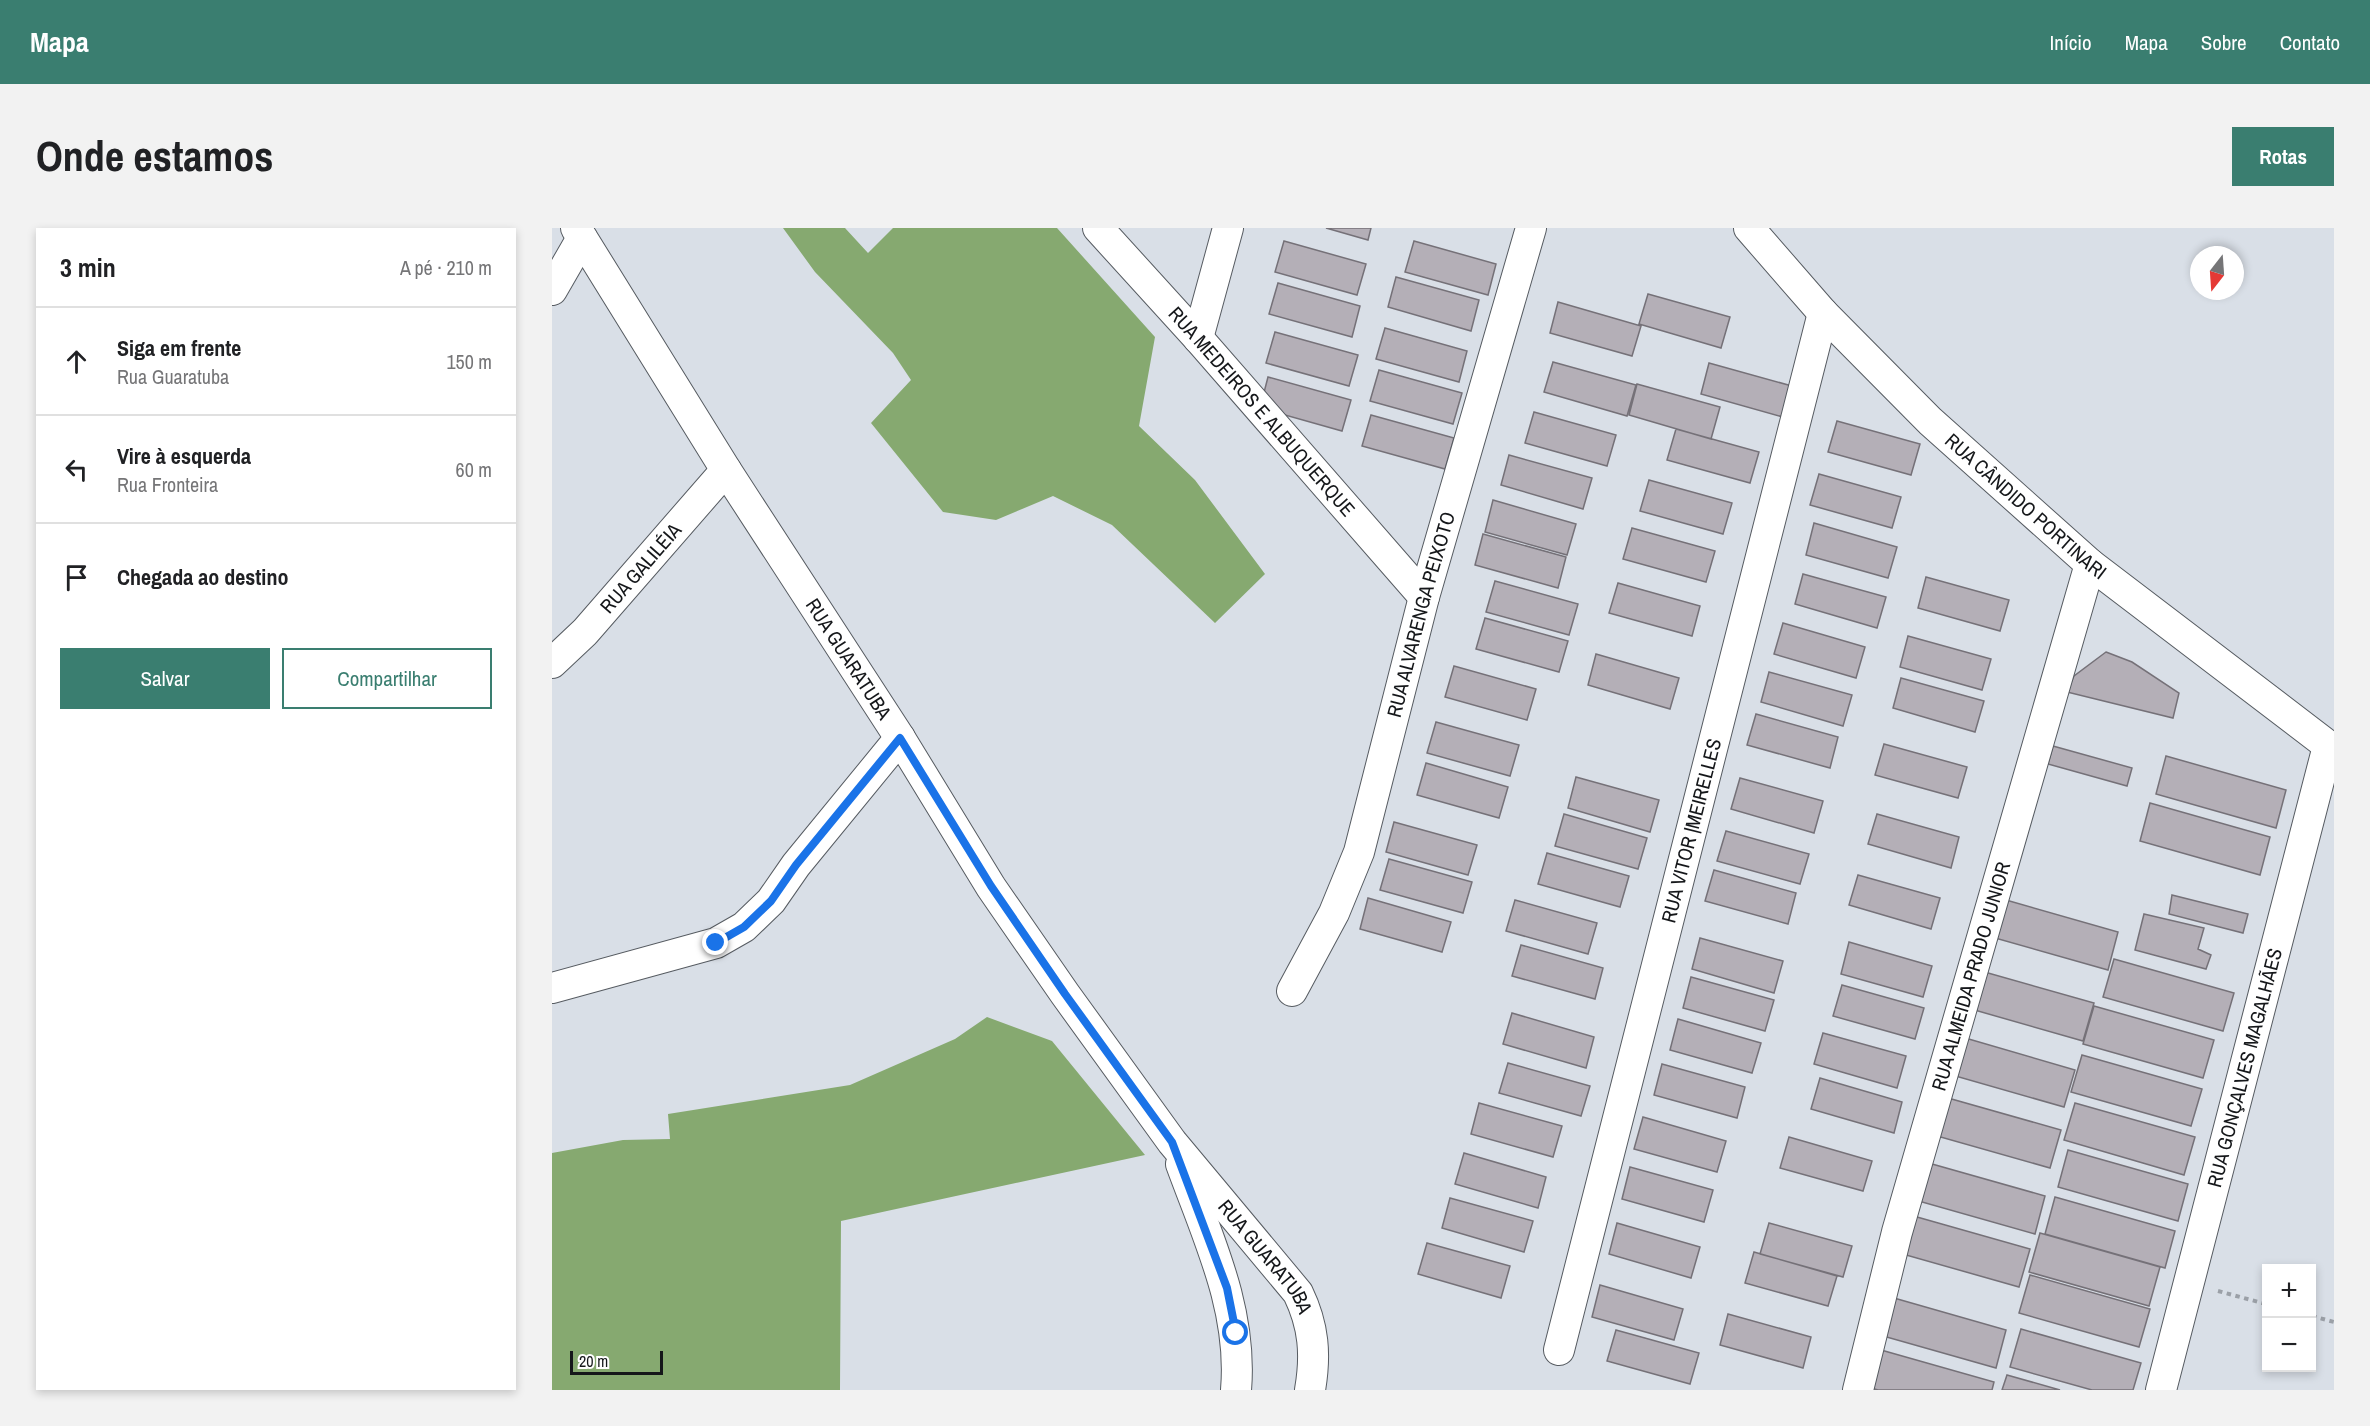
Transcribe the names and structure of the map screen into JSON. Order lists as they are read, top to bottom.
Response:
{
  "streets": {
    "street": [
      "RUA MEDEIROS E ALBUQUERQUE",
      "RUA CÂNDIDO PORTINARI",
      "RUA GALILÉIA",
      "RUA ALVARENGA PEIXOTO",
      "RUA GUARATUBA",
      "RUA VITOR |MEIRELLES",
      "RUA ALMEIDA PRADO JUNIOR",
      "RUA GONÇALVES MAGALHÃES"
    ]
  },
  "crossings": [
    ["RUA MEDEIROS E ALBUQUERQUE", "RUA ALVARENGA PEIXOTO"],
    ["RUA CÂNDIDO PORTINARI", "RUA VITOR |MEIRELLES"],
    ["RUA CÂNDIDO PORTINARI", "RUA ALMEIDA PRADO JUNIOR"],
    ["RUA CÂNDIDO PORTINARI", "RUA GONÇALVES MAGALHÃES"],
    ["RUA GALILÉIA", "RUA GUARATUBA"]
  ],
  "scale_bar": "20 m",
  "north": "bottom",
  "page": {
    "header": "Mapa",
    "nav": [
      "Início",
      "Mapa",
      "Sobre",
      "Contato"
    ],
    "buttons": [
      "Rotas",
      ["Salvar", "Compartilhar"]
    ],
    "title": "Onde estamos",
    "heading": ["3 min", "A pé · 210 m"],
    "list": [
      ["Siga em frente", "Rua Guaratuba", "150 m"],
      ["Vire à esquerda", "Rua Fronteira", "60 m"],
      "Chegada ao destino"
    ],
    "map_buttons": ["+", "−"],
    "scale": "20 m"
  }
}
